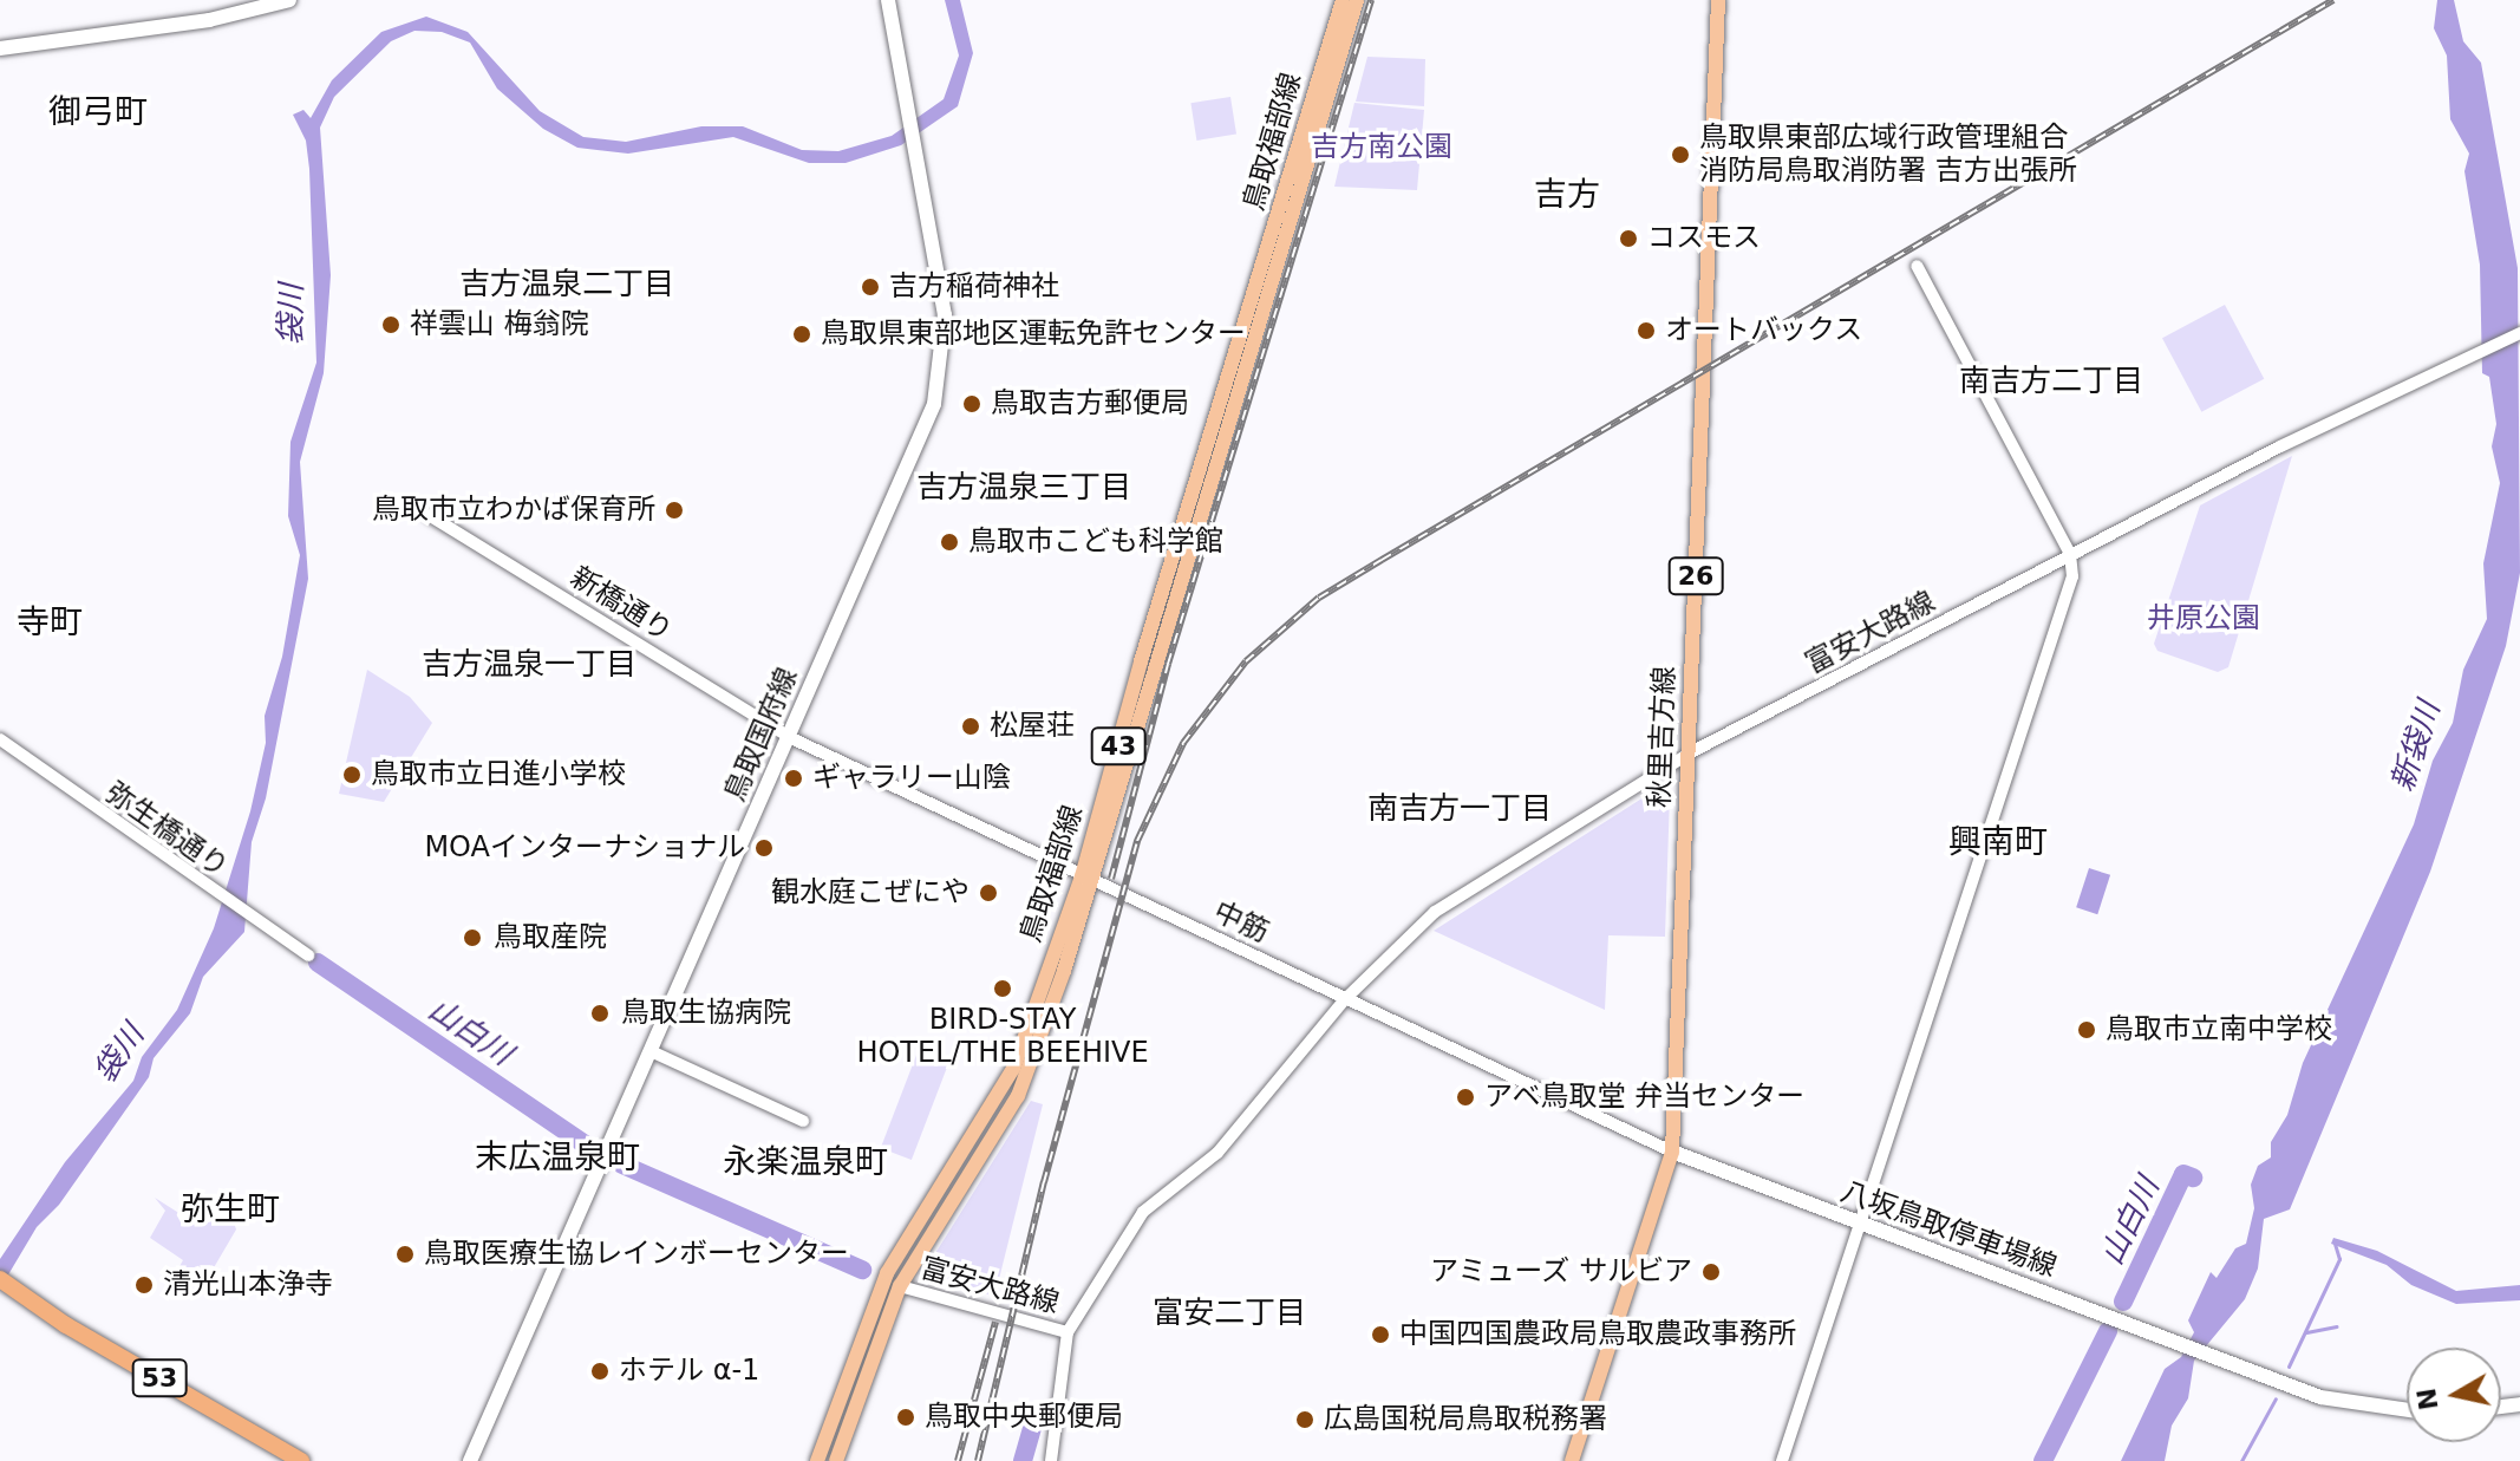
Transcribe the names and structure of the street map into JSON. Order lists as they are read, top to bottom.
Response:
{
  "streets": {
    "highway": ["53"],
    "main road": [
      "鳥取福部線",
      "26",
      "鳥取国府線",
      "秋里吉方線",
      "43",
      "八坂鳥取停車場線"
    ],
    "street": [
      "新橋通り",
      "富安大路線",
      "弥生橋通り",
      "中筋"
    ]
  },
  "crossings": [
    ["鳥取福部線", "富安大路線"],
    ["鳥取福部線", "中筋"],
    ["新橋通り", "鳥取国府線"],
    ["新橋通り", "中筋"],
    ["富安大路線", "秋里吉方線"],
    ["富安大路線", "中筋"],
    ["鳥取国府線", "中筋"],
    ["秋里吉方線", "中筋"],
    ["秋里吉方線", "八坂鳥取停車場線"],
    ["中筋", "八坂鳥取停車場線"]
  ],
  "districts": [
    "御弓町",
    "吉方",
    "吉方温泉二丁目",
    "南吉方二丁目",
    "吉方温泉三丁目",
    "寺町",
    "吉方温泉一丁目",
    "南吉方一丁目",
    "興南町",
    "末広温泉町",
    "永楽温泉町",
    "弥生町",
    "富安二丁目"
  ],
  "water": ["袋川", "新袋川", "山白川"],
  "parks": ["吉方南公園", "井原公園"],
  "places": [
    "鳥取県東部広域行政管理組合 消防局鳥取消防署 吉方出張所",
    "コスモス",
    "吉方稲荷神社",
    "祥雲山 梅翁院",
    "オートバックス",
    "鳥取県東部地区運転免許センター",
    "鳥取吉方郵便局",
    "鳥取市立わかば保育所",
    "鳥取市こども科学館",
    "松屋荘",
    "鳥取市立日進小学校",
    "ギャラリー山陰",
    "MOAインターナショナル",
    "観水庭こぜにや",
    "鳥取産院",
    "BIRD-STAY HOTEL/THE BEEHIVE",
    "鳥取生協病院",
    "鳥取市立南中学校",
    "アベ鳥取堂 弁当センター",
    "鳥取医療生協レインボーセンター",
    "アミューズ サルビア",
    "清光山本浄寺",
    "中国四国農政局鳥取農政事務所",
    "ホテル α-1",
    "鳥取中央郵便局",
    "広島国税局鳥取税務署"
  ],
  "north": "left"
}
